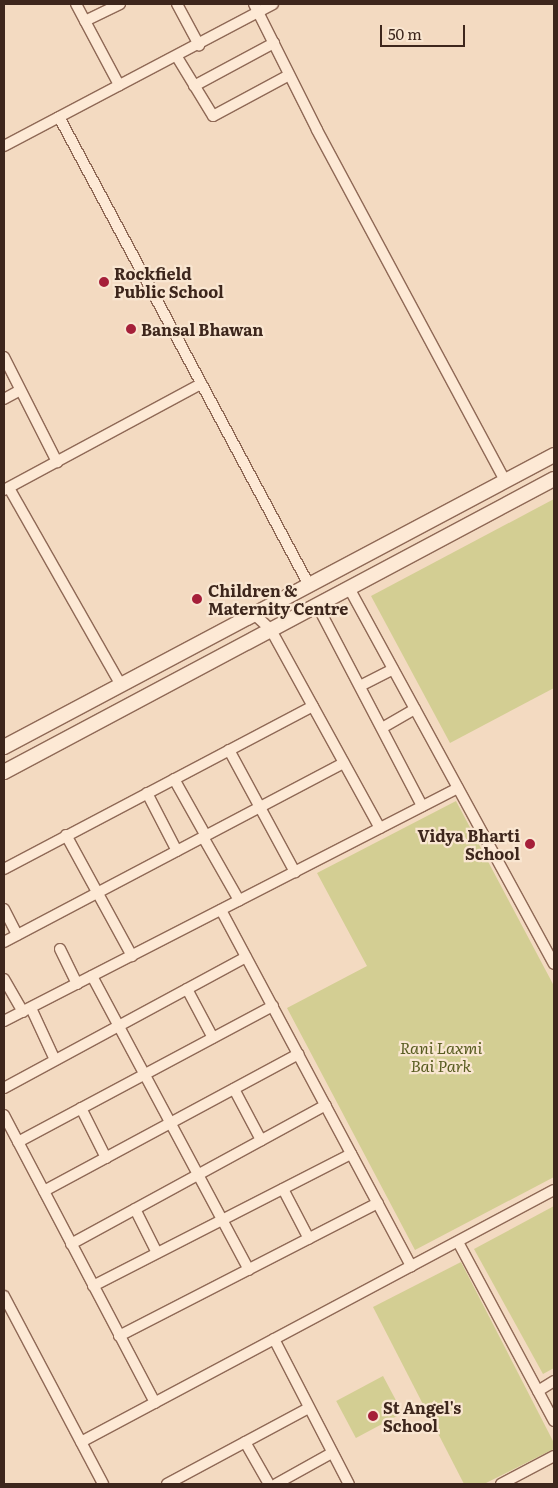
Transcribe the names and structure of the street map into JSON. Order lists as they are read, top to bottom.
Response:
{
  "parks": ["Rani Laxmi Bai Park"],
  "places": [
    "Rockfield Public School",
    "Bansal Bhawan",
    "Children & Maternity Centre",
    "Vidya Bharti School",
    "St Angel's School"
  ],
  "scale_bar": "50 m"
}
